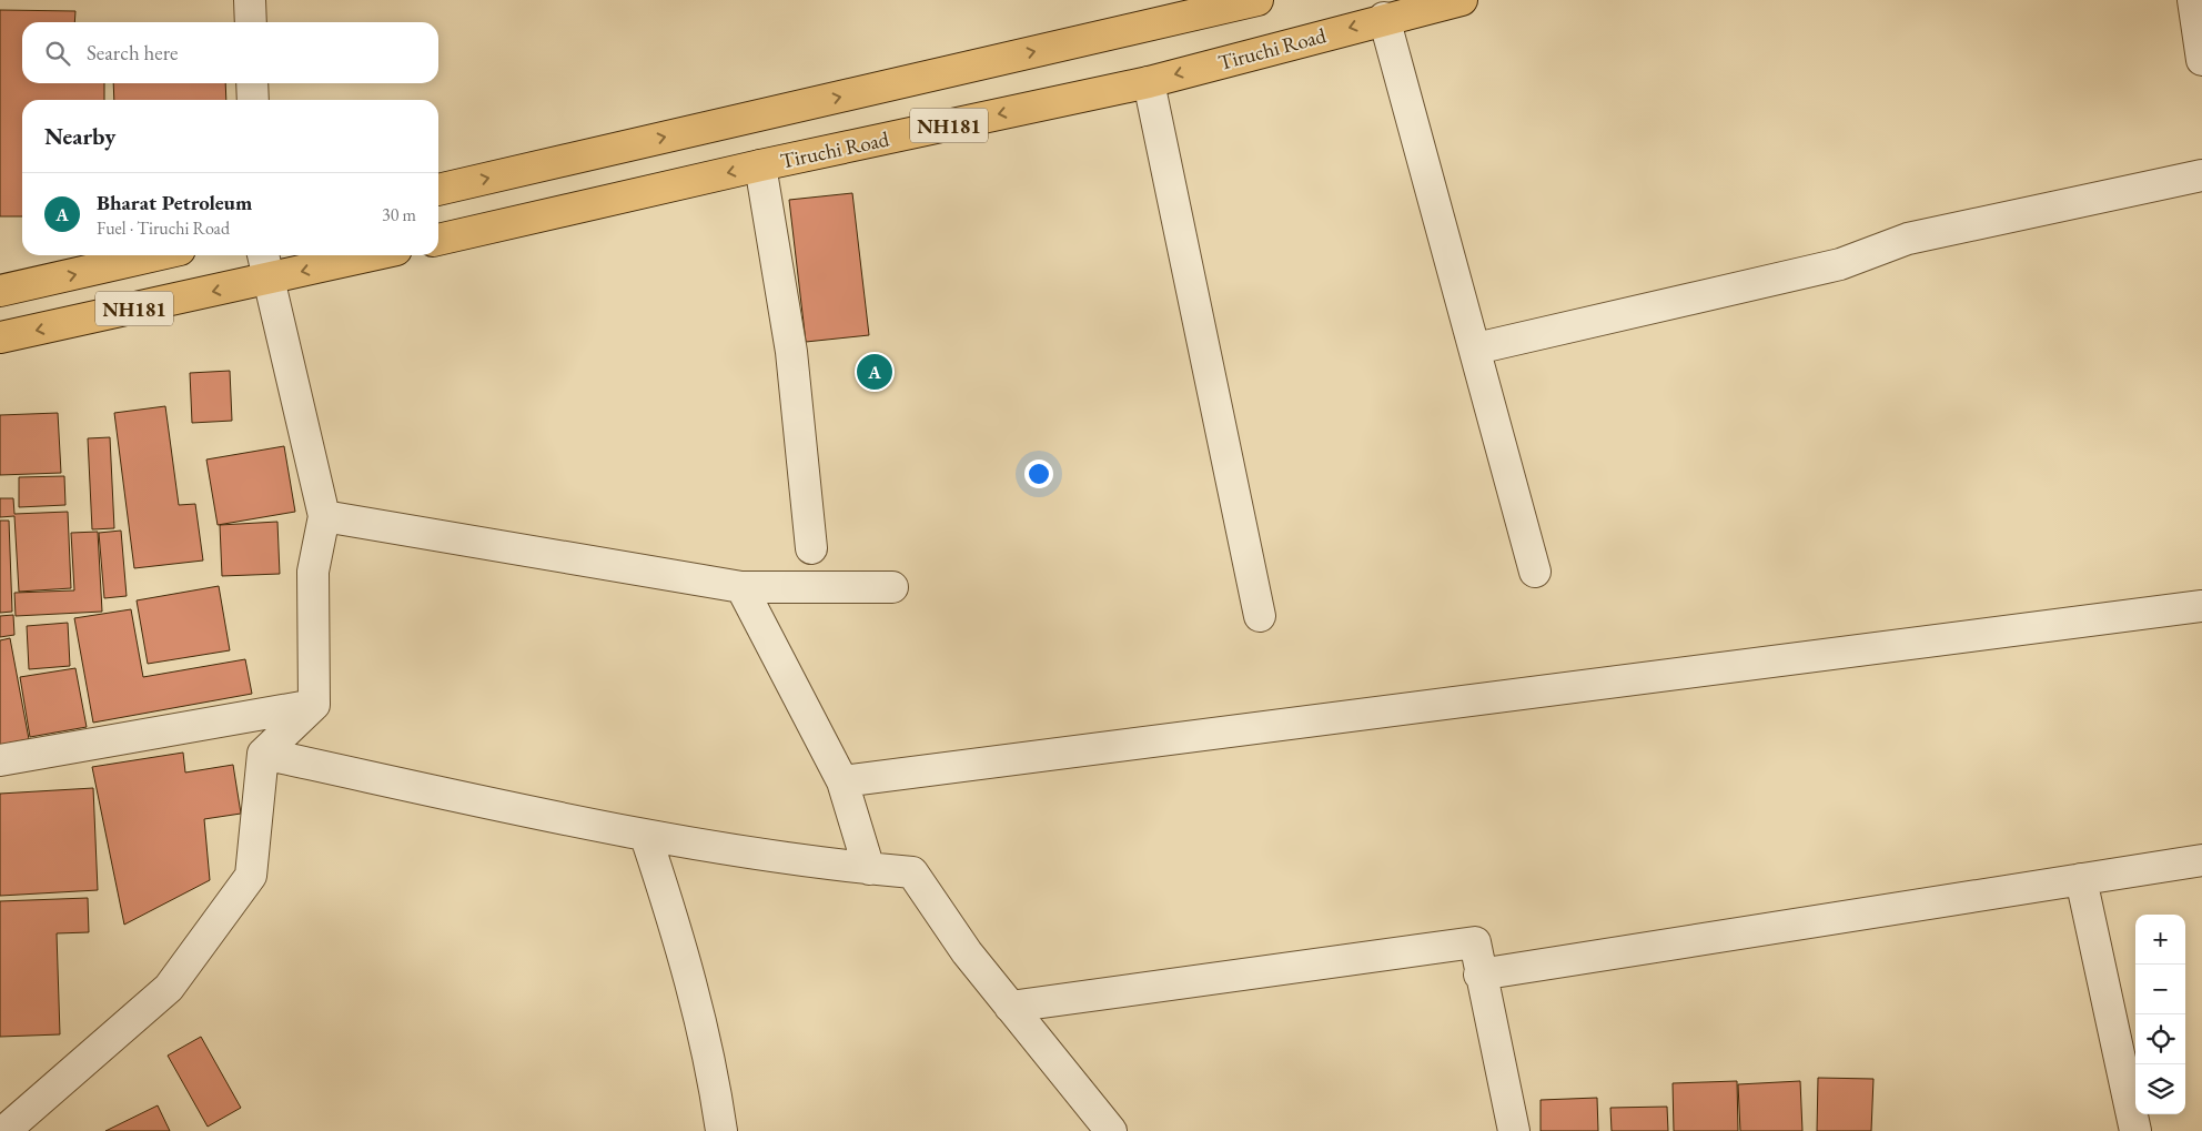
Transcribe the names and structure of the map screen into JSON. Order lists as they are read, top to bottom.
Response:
{
  "streets": {
    "highway": ["Tiruchi Road", "NH181"]
  },
  "page": {
    "search": "Search here",
    "heading": "Nearby",
    "list": [
      {
        "mark": "A",
        "name": "Bharat Petroleum",
        "note": "Fuel · Tiruchi Road",
        "value": "30 m"
      }
    ],
    "pins": "A",
    "map_buttons": ["+", "−"]
  }
}
